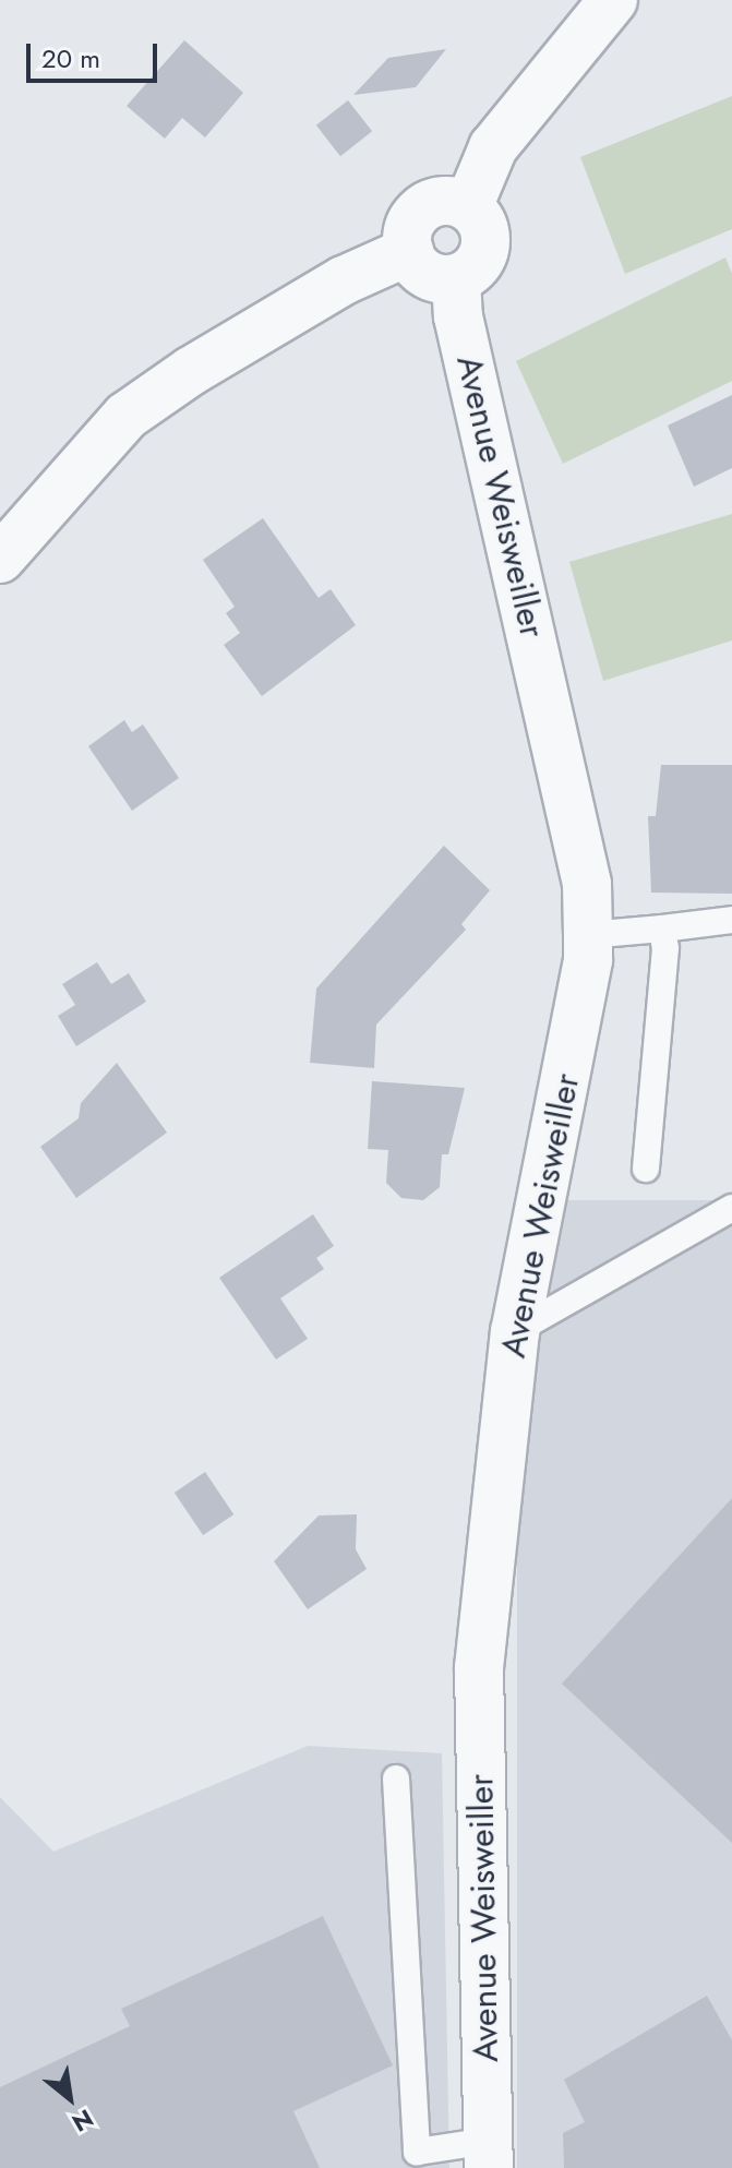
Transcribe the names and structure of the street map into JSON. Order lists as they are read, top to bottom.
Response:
{
  "streets": {
    "street": ["Avenue Weisweiller"]
  },
  "scale_bar": "20 m",
  "north": "bottom right"
}
